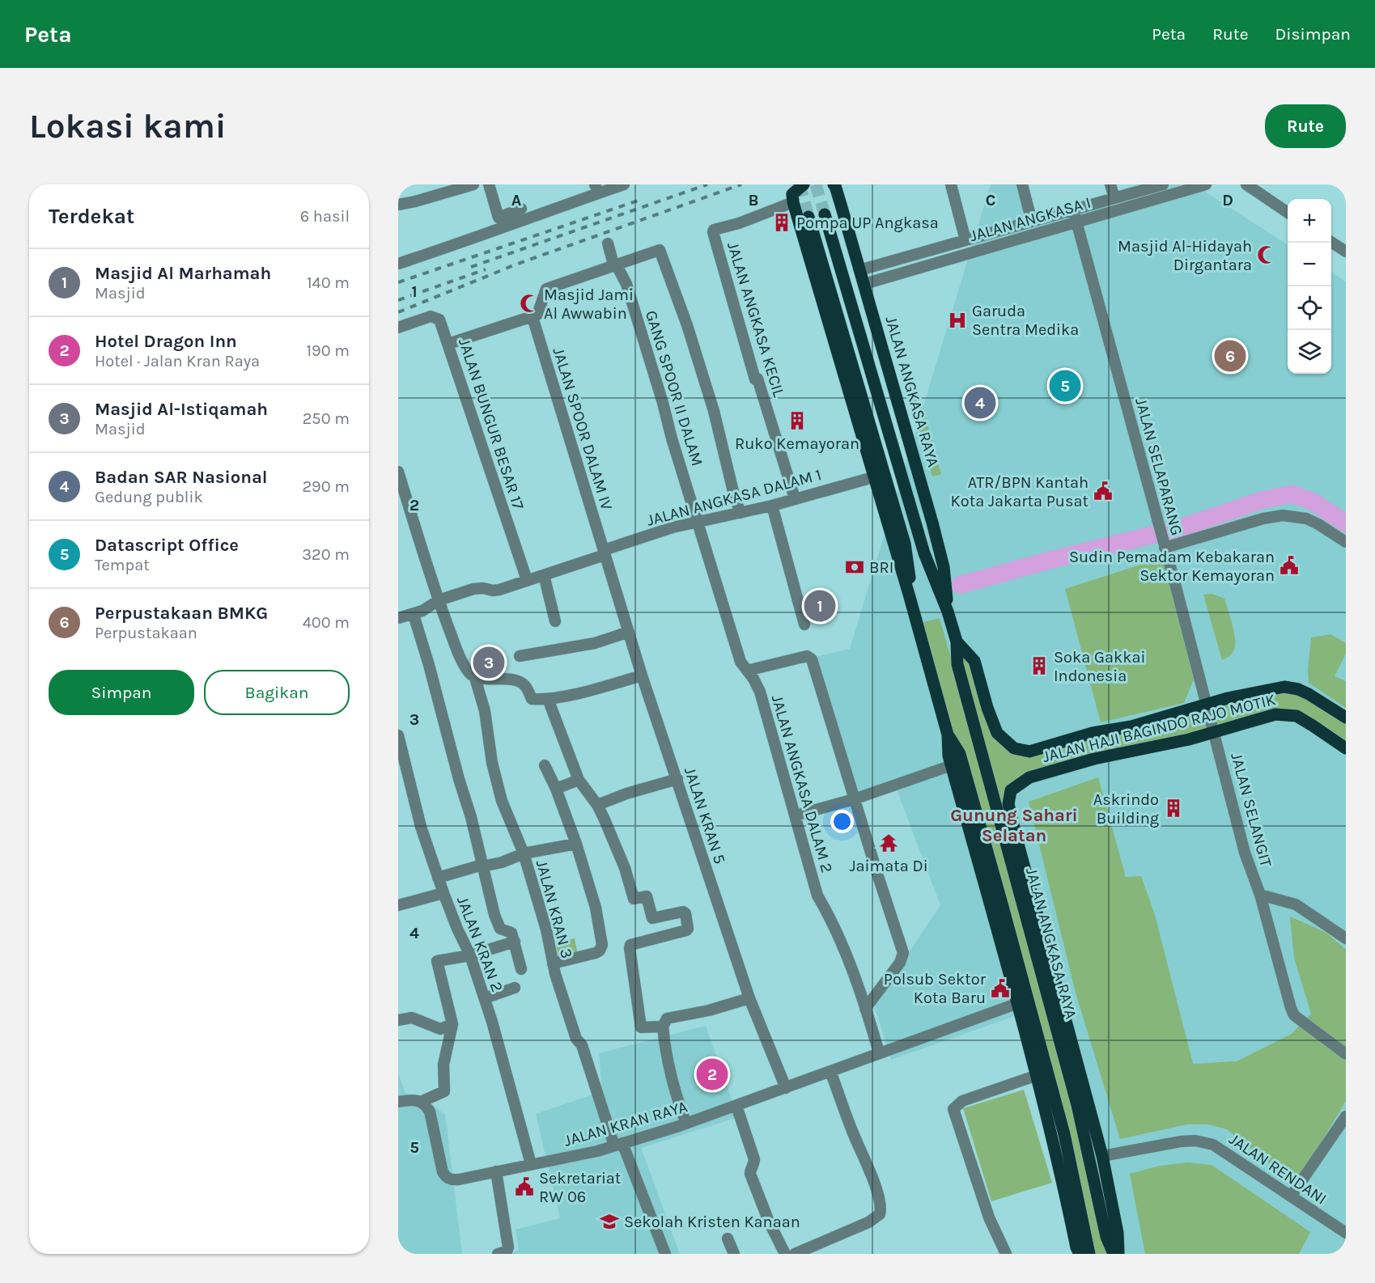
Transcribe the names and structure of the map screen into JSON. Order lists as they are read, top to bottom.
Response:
{
  "streets": {
    "main road": ["JALAN ANGKASA RAYA", "JALAN HAJI BAGINDO RAJO MOTIK"],
    "street": [
      "JALAN ANGKASA I",
      "JALAN ANGKASA KECIL",
      "GANG SPOOR II DALAM",
      "JALAN BUNGUR BESAR 17",
      "JALAN SPOOR DALAM IV",
      "JALAN SELAPARANG",
      "JALAN ANGKASA DALAM 1",
      "JALAN ANGKASA DALAM 2",
      "JALAN SELANGIT",
      "JALAN KRAN 5",
      "JALAN KRAN 3",
      "JALAN KRAN 2",
      "JALAN KRAN RAYA",
      "JALAN RENDANI"
    ]
  },
  "crossings": [
    ["JALAN ANGKASA I", "JALAN ANGKASA RAYA"],
    ["JALAN ANGKASA I", "JALAN SELAPARANG"],
    ["JALAN ANGKASA KECIL", "JALAN ANGKASA DALAM 1"],
    ["GANG SPOOR II DALAM", "JALAN ANGKASA DALAM 1"],
    ["GANG SPOOR II DALAM", "JALAN ANGKASA DALAM 2"],
    ["JALAN ANGKASA RAYA", "JALAN HAJI BAGINDO RAJO MOTIK"],
    ["JALAN ANGKASA RAYA", "JALAN RENDANI"],
    ["JALAN BUNGUR BESAR 17", "JALAN ANGKASA DALAM 1"],
    ["JALAN SPOOR DALAM IV", "JALAN ANGKASA DALAM 1"],
    ["JALAN SPOOR DALAM IV", "JALAN KRAN 5"],
    ["JALAN SELAPARANG", "JALAN HAJI BAGINDO RAJO MOTIK"],
    ["JALAN SELAPARANG", "JALAN SELANGIT"],
    ["JALAN ANGKASA DALAM 1", "JALAN ANGKASA DALAM 2"],
    ["JALAN ANGKASA DALAM 1", "JALAN KRAN 5"],
    ["JALAN HAJI BAGINDO RAJO MOTIK", "JALAN SELANGIT"],
    ["JALAN ANGKASA DALAM 2", "JALAN KRAN RAYA"],
    ["JALAN KRAN 5", "JALAN KRAN RAYA"],
    ["JALAN KRAN 3", "JALAN KRAN RAYA"],
    ["JALAN KRAN 2", "JALAN KRAN RAYA"]
  ],
  "districts": ["Gunung Sahari Selatan"],
  "places": {
    "building": [
      "Pompa UP Angkasa",
      "Ruko Kemayoran",
      "Soka Gakkai Indonesia",
      "Askrindo Building"
    ],
    "mosque": ["Masjid Al-Hidayah Dirgantara", "Masjid Jami Al Awwabin"],
    "hospital": ["Garuda Sentra Medika"],
    "public building": [
      "ATR/BPN Kantah Kota Jakarta Pusat",
      "Sudin Pemadam Kebakaran Sektor Kemayoran",
      "Polsub Sektor Kota Baru",
      "Sekretariat RW 06"
    ],
    "bank": ["BRI"],
    "temple": ["Jaimata Di"],
    "school or university": ["Sekolah Kristen Kanaan"]
  },
  "page": {
    "header": "Peta",
    "nav": ["Peta", "Rute", "Disimpan"],
    "buttons": [
      "Rute",
      ["Simpan", "Bagikan"]
    ],
    "title": "Lokasi kami",
    "heading": ["Terdekat", "6 hasil"],
    "map_buttons": ["+", "−"],
    "list": [
      {
        "mark": "1",
        "name": "Masjid Al Marhamah",
        "note": "Masjid",
        "value": "140 m"
      },
      {
        "mark": "2",
        "name": "Hotel Dragon Inn",
        "note": "Hotel · Jalan Kran Raya",
        "value": "190 m"
      },
      {
        "mark": "3",
        "name": "Masjid Al-Istiqamah",
        "note": "Masjid",
        "value": "250 m"
      },
      {
        "mark": "4",
        "name": "Badan SAR Nasional",
        "note": "Gedung publik",
        "value": "290 m"
      },
      {
        "mark": "5",
        "name": "Datascript Office",
        "note": "Tempat",
        "value": "320 m"
      },
      {
        "mark": "6",
        "name": "Perpustakaan BMKG",
        "note": "Perpustakaan",
        "value": "400 m"
      }
    ],
    "pins": [
      "6",
      "5",
      "4",
      "1",
      "3",
      "2"
    ]
  },
  "grid": {
    "columns": [
      "A",
      "B",
      "C",
      "D"
    ],
    "rows": [
      "1",
      "2",
      "3",
      "4",
      "5"
    ]
  }
}
